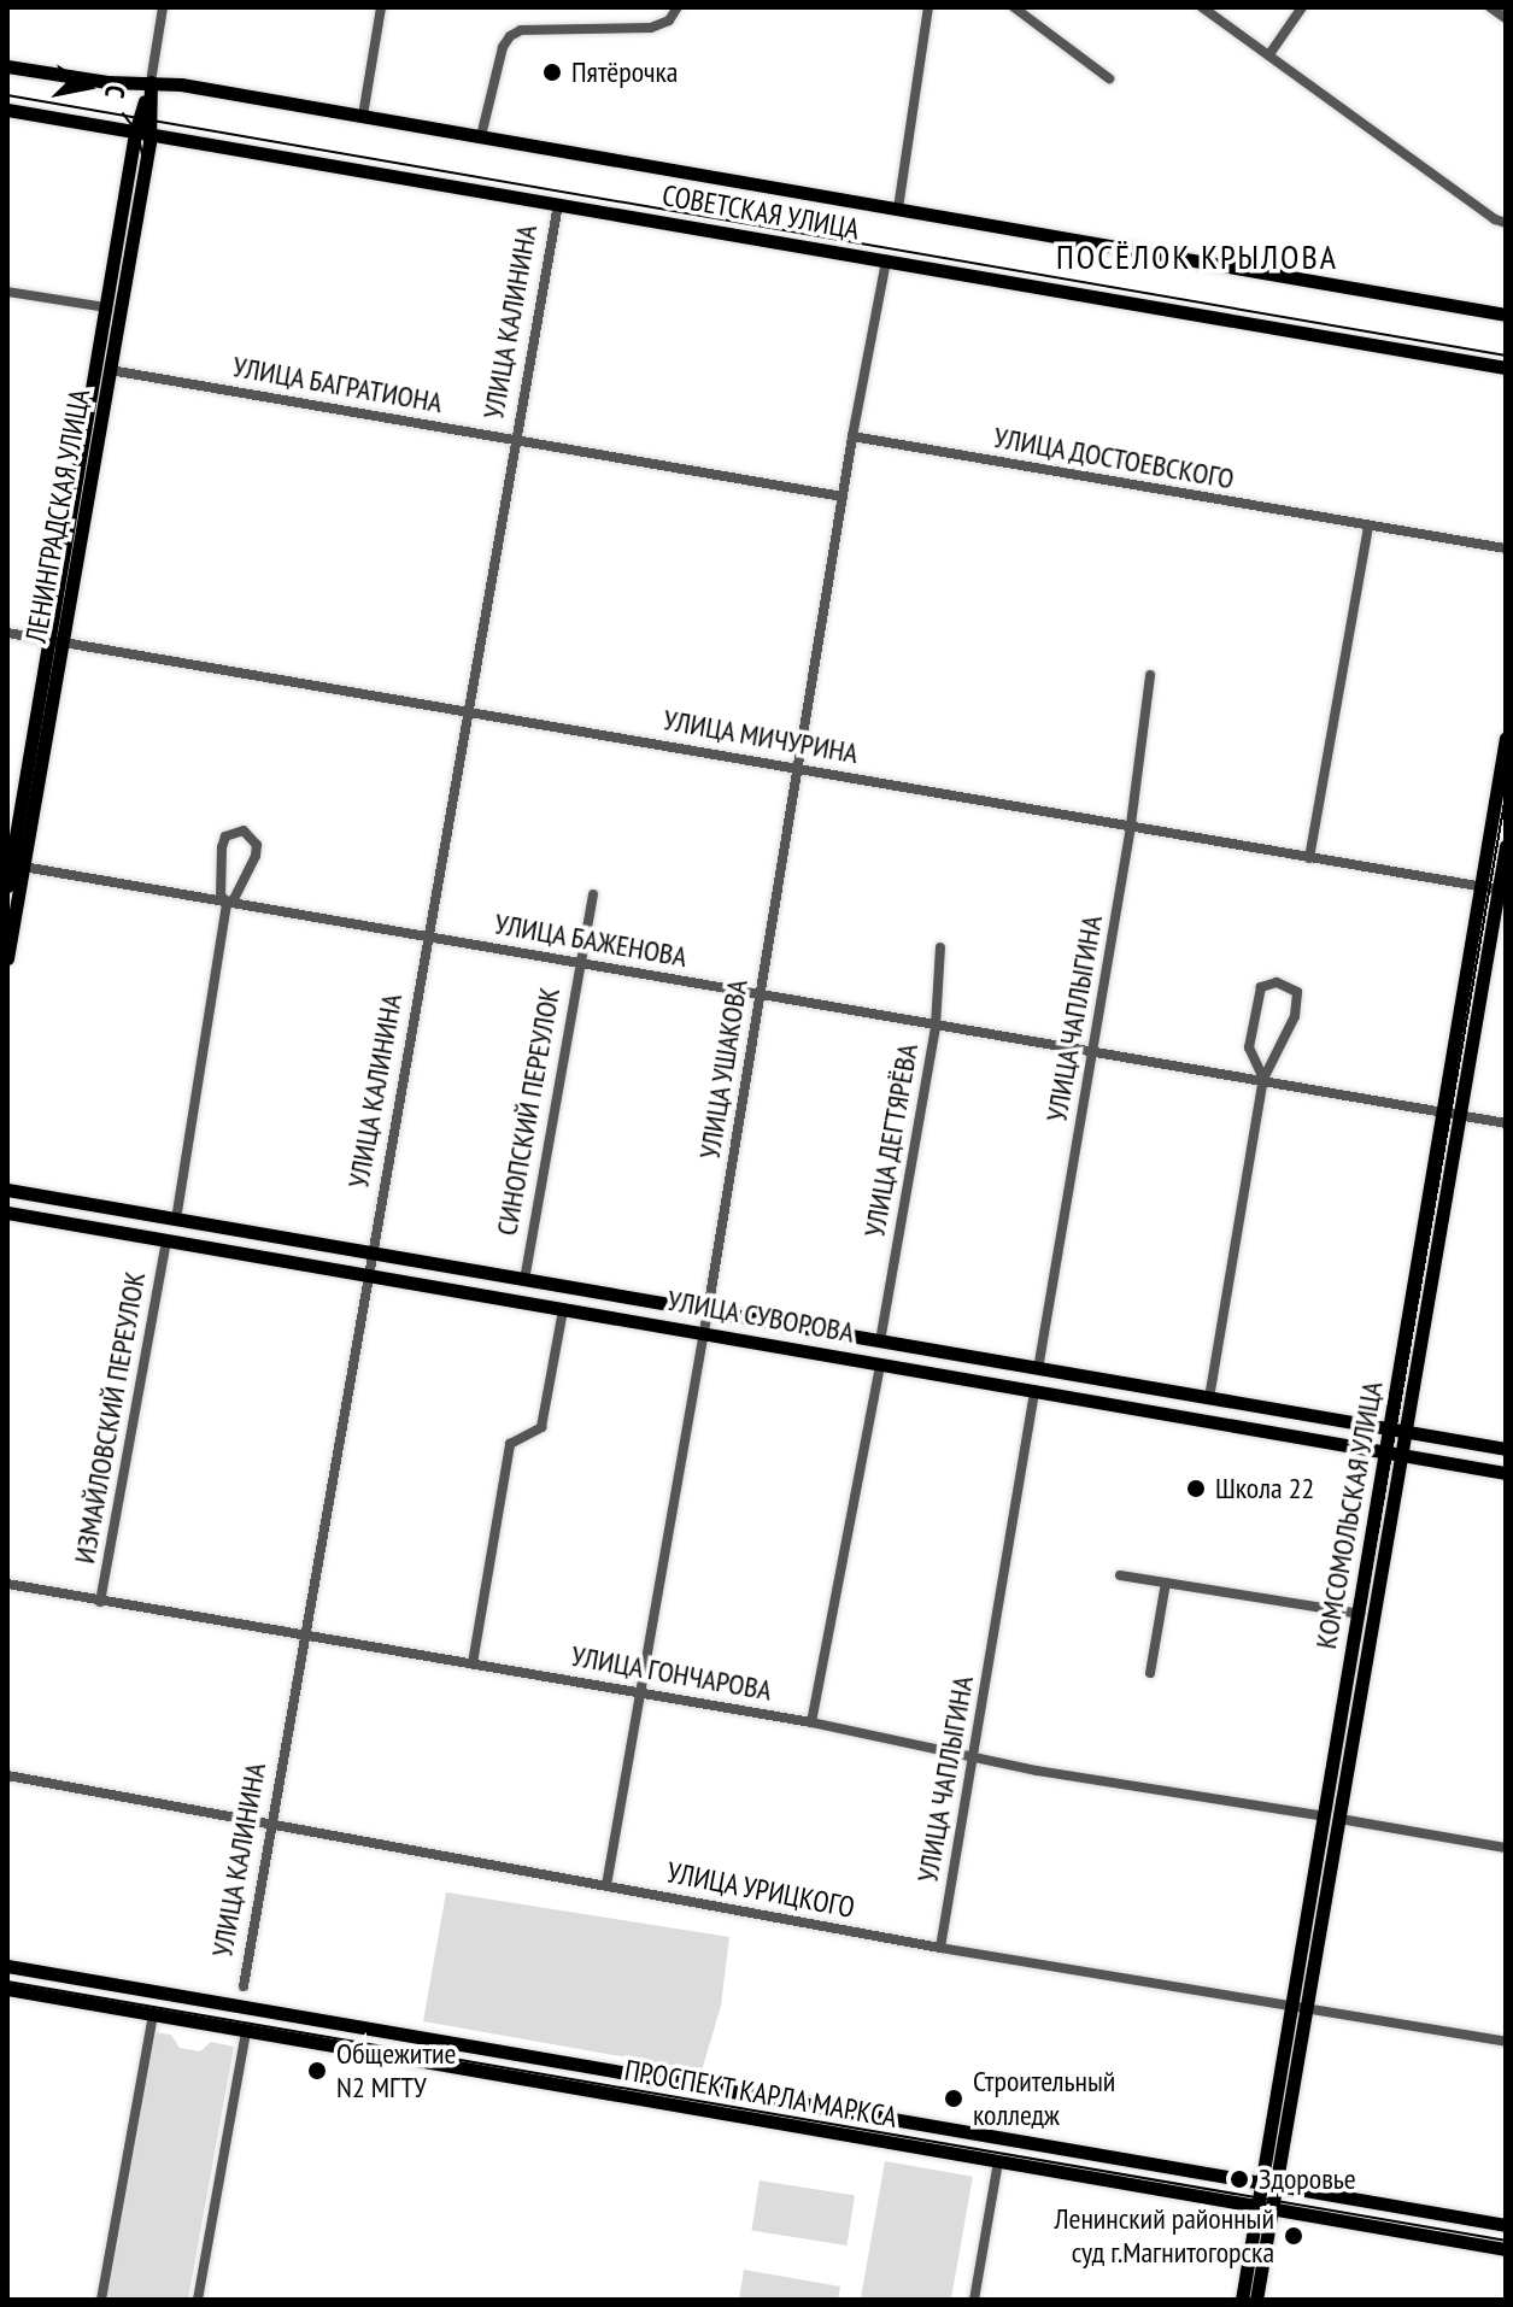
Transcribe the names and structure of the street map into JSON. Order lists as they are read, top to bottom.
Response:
{
  "streets": {
    "main road": [
      "СОВЕТСКАЯ УЛИЦА",
      "ЛЕНИНГРАДСКАЯ УЛИЦА",
      "УЛИЦА СУВОРОВА",
      "КОМСОМОЛЬСКАЯ УЛИЦА",
      "ПРОСПЕКТ КАРЛА МАРКСА"
    ],
    "street": [
      "УЛИЦА КАЛИНИНА",
      "УЛИЦА БАГРАТИОНА",
      "УЛИЦА ДОСТОЕВСКОГО",
      "УЛИЦА МИЧУРИНА",
      "УЛИЦА БАЖЕНОВА",
      "УЛИЦА ЧАПЛЫГИНА",
      "УЛИЦА УШАКОВА",
      "СИНОПСКИЙ ПЕРЕУЛОК",
      "УЛИЦА ДЕГТЯРЁВА",
      "ИЗМАЙЛОВСКИЙ ПЕРЕУЛОК",
      "УЛИЦА ГОНЧАРОВА",
      "УЛИЦА УРИЦКОГО"
    ]
  },
  "crossings": [
    ["СОВЕТСКАЯ УЛИЦА", "УЛИЦА КАЛИНИНА"],
    ["СОВЕТСКАЯ УЛИЦА", "ЛЕНИНГРАДСКАЯ УЛИЦА"],
    ["СОВЕТСКАЯ УЛИЦА", "УЛИЦА УШАКОВА"],
    ["УЛИЦА КАЛИНИНА", "УЛИЦА БАГРАТИОНА"],
    ["УЛИЦА КАЛИНИНА", "УЛИЦА МИЧУРИНА"],
    ["УЛИЦА КАЛИНИНА", "УЛИЦА БАЖЕНОВА"],
    ["УЛИЦА КАЛИНИНА", "УЛИЦА СУВОРОВА"],
    ["УЛИЦА КАЛИНИНА", "УЛИЦА ГОНЧАРОВА"],
    ["УЛИЦА КАЛИНИНА", "УЛИЦА УРИЦКОГО"],
    ["УЛИЦА БАГРАТИОНА", "ЛЕНИНГРАДСКАЯ УЛИЦА"],
    ["УЛИЦА БАГРАТИОНА", "УЛИЦА УШАКОВА"],
    ["УЛИЦА ДОСТОЕВСКОГО", "УЛИЦА УШАКОВА"],
    ["ЛЕНИНГРАДСКАЯ УЛИЦА", "УЛИЦА МИЧУРИНА"],
    ["ЛЕНИНГРАДСКАЯ УЛИЦА", "УЛИЦА БАЖЕНОВА"],
    ["УЛИЦА МИЧУРИНА", "УЛИЦА ЧАПЛЫГИНА"],
    ["УЛИЦА МИЧУРИНА", "УЛИЦА УШАКОВА"],
    ["УЛИЦА МИЧУРИНА", "КОМСОМОЛЬСКАЯ УЛИЦА"],
    ["УЛИЦА БАЖЕНОВА", "УЛИЦА ЧАПЛЫГИНА"],
    ["УЛИЦА БАЖЕНОВА", "УЛИЦА УШАКОВА"],
    ["УЛИЦА БАЖЕНОВА", "СИНОПСКИЙ ПЕРЕУЛОК"],
    ["УЛИЦА БАЖЕНОВА", "УЛИЦА ДЕГТЯРЁВА"],
    ["УЛИЦА БАЖЕНОВА", "КОМСОМОЛЬСКАЯ УЛИЦА"],
    ["УЛИЦА ЧАПЛЫГИНА", "УЛИЦА СУВОРОВА"],
    ["УЛИЦА ЧАПЛЫГИНА", "УЛИЦА ГОНЧАРОВА"],
    ["УЛИЦА ЧАПЛЫГИНА", "УЛИЦА УРИЦКОГО"],
    ["УЛИЦА УШАКОВА", "УЛИЦА СУВОРОВА"],
    ["УЛИЦА УШАКОВА", "УЛИЦА ГОНЧАРОВА"],
    ["УЛИЦА УШАКОВА", "УЛИЦА УРИЦКОГО"],
    ["СИНОПСКИЙ ПЕРЕУЛОК", "УЛИЦА СУВОРОВА"],
    ["УЛИЦА ДЕГТЯРЁВА", "УЛИЦА СУВОРОВА"],
    ["УЛИЦА СУВОРОВА", "ИЗМАЙЛОВСКИЙ ПЕРЕУЛОК"],
    ["УЛИЦА СУВОРОВА", "КОМСОМОЛЬСКАЯ УЛИЦА"],
    ["ИЗМАЙЛОВСКИЙ ПЕРЕУЛОК", "УЛИЦА ГОНЧАРОВА"],
    ["КОМСОМОЛЬСКАЯ УЛИЦА", "УЛИЦА ГОНЧАРОВА"],
    ["КОМСОМОЛЬСКАЯ УЛИЦА", "УЛИЦА УРИЦКОГО"],
    ["КОМСОМОЛЬСКАЯ УЛИЦА", "ПРОСПЕКТ КАРЛА МАРКСА"]
  ],
  "districts": ["ПОСЁЛОК КРЫЛОВА"],
  "places": [
    "Пятёрочка",
    "Школа 22",
    "Общежитие N2 МГТУ",
    "Строительный колледж",
    "Здоровье",
    "Ленинский районный суд г.Магнитогорска"
  ],
  "north": "right"
}
